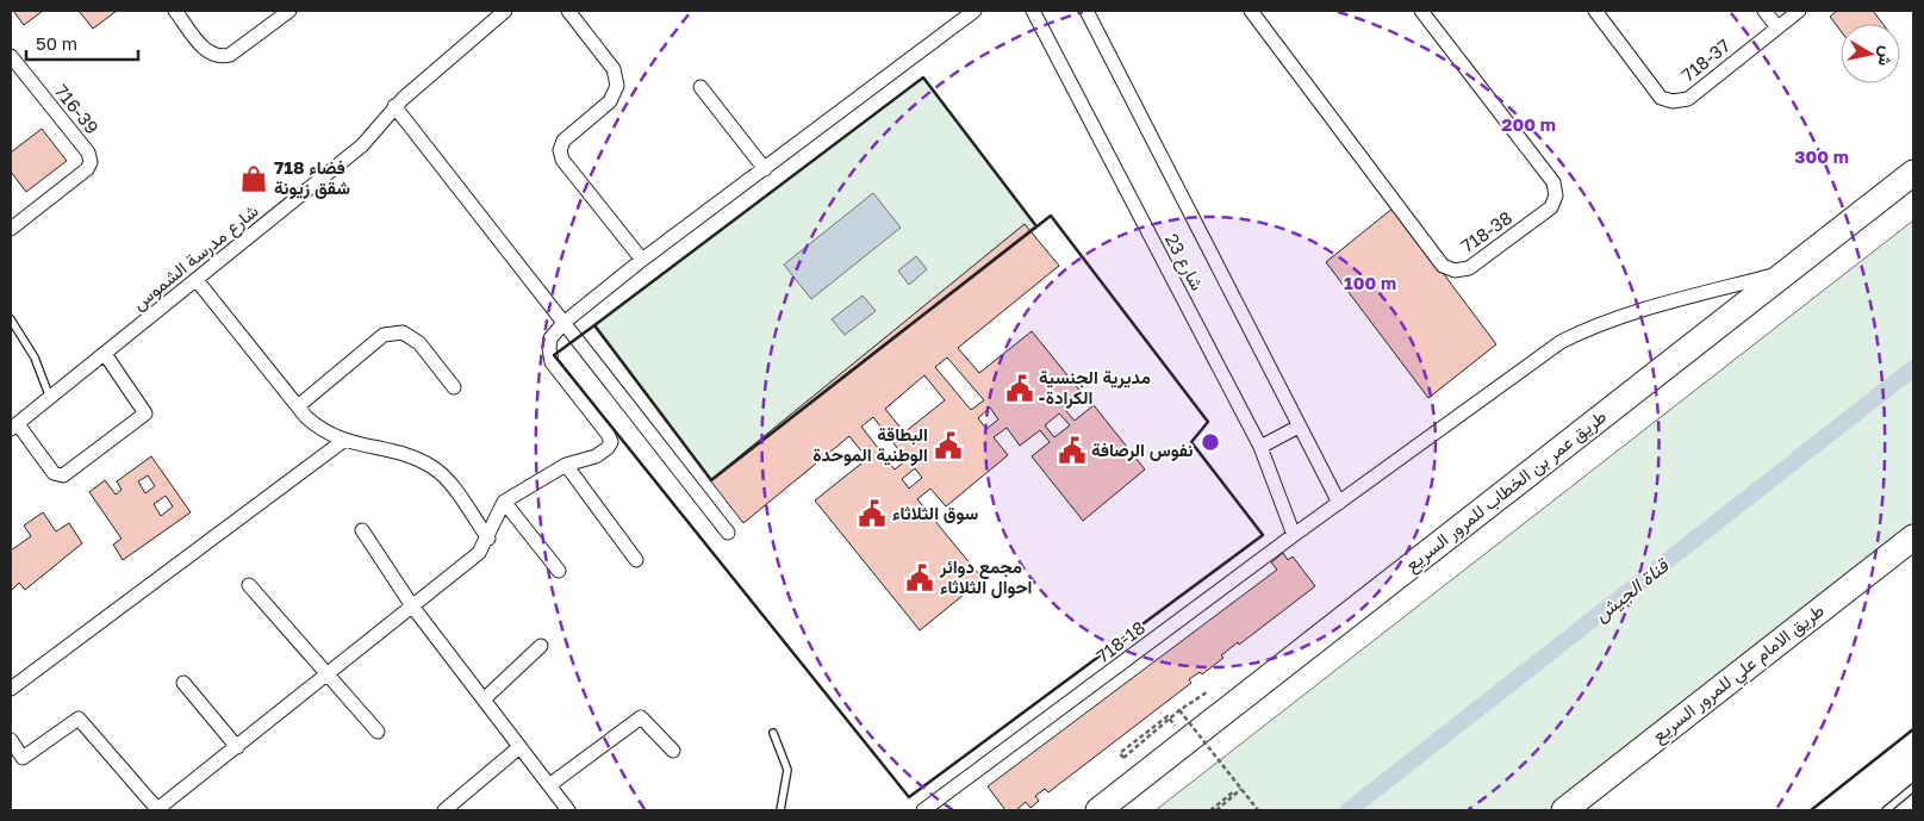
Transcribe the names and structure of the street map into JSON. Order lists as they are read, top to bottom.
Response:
{
  "streets": {
    "highway": ["طريق عمر بن الخطاب للمرور السريع", "طريق الامام علي للمرور السريع"],
    "street": [
      "718-37",
      "716-39",
      "718-38",
      "شارع مدرسة الشموس",
      "شارع 23",
      "718-18"
    ]
  },
  "crossings": [
    ["شارع 23", "718-18"],
    ["طريق عمر بن الخطاب للمرور السريع", "718-18"]
  ],
  "water": ["قناة الجيش"],
  "places": {
    "shop": ["فضاء 718 شقق زيونة"],
    "public building": [
      "مديرية الجنسية -الكرادة",
      "البطاقة الوطنية الموحدة",
      "نفوس الرصافة",
      "سوق الثلاثاء",
      "مجمع دوائر احوال الثلاثاء"
    ]
  },
  "scale_bar": "50 m",
  "north": "right",
  "rings": ["200 m", "300 m", "100 m"]
}
